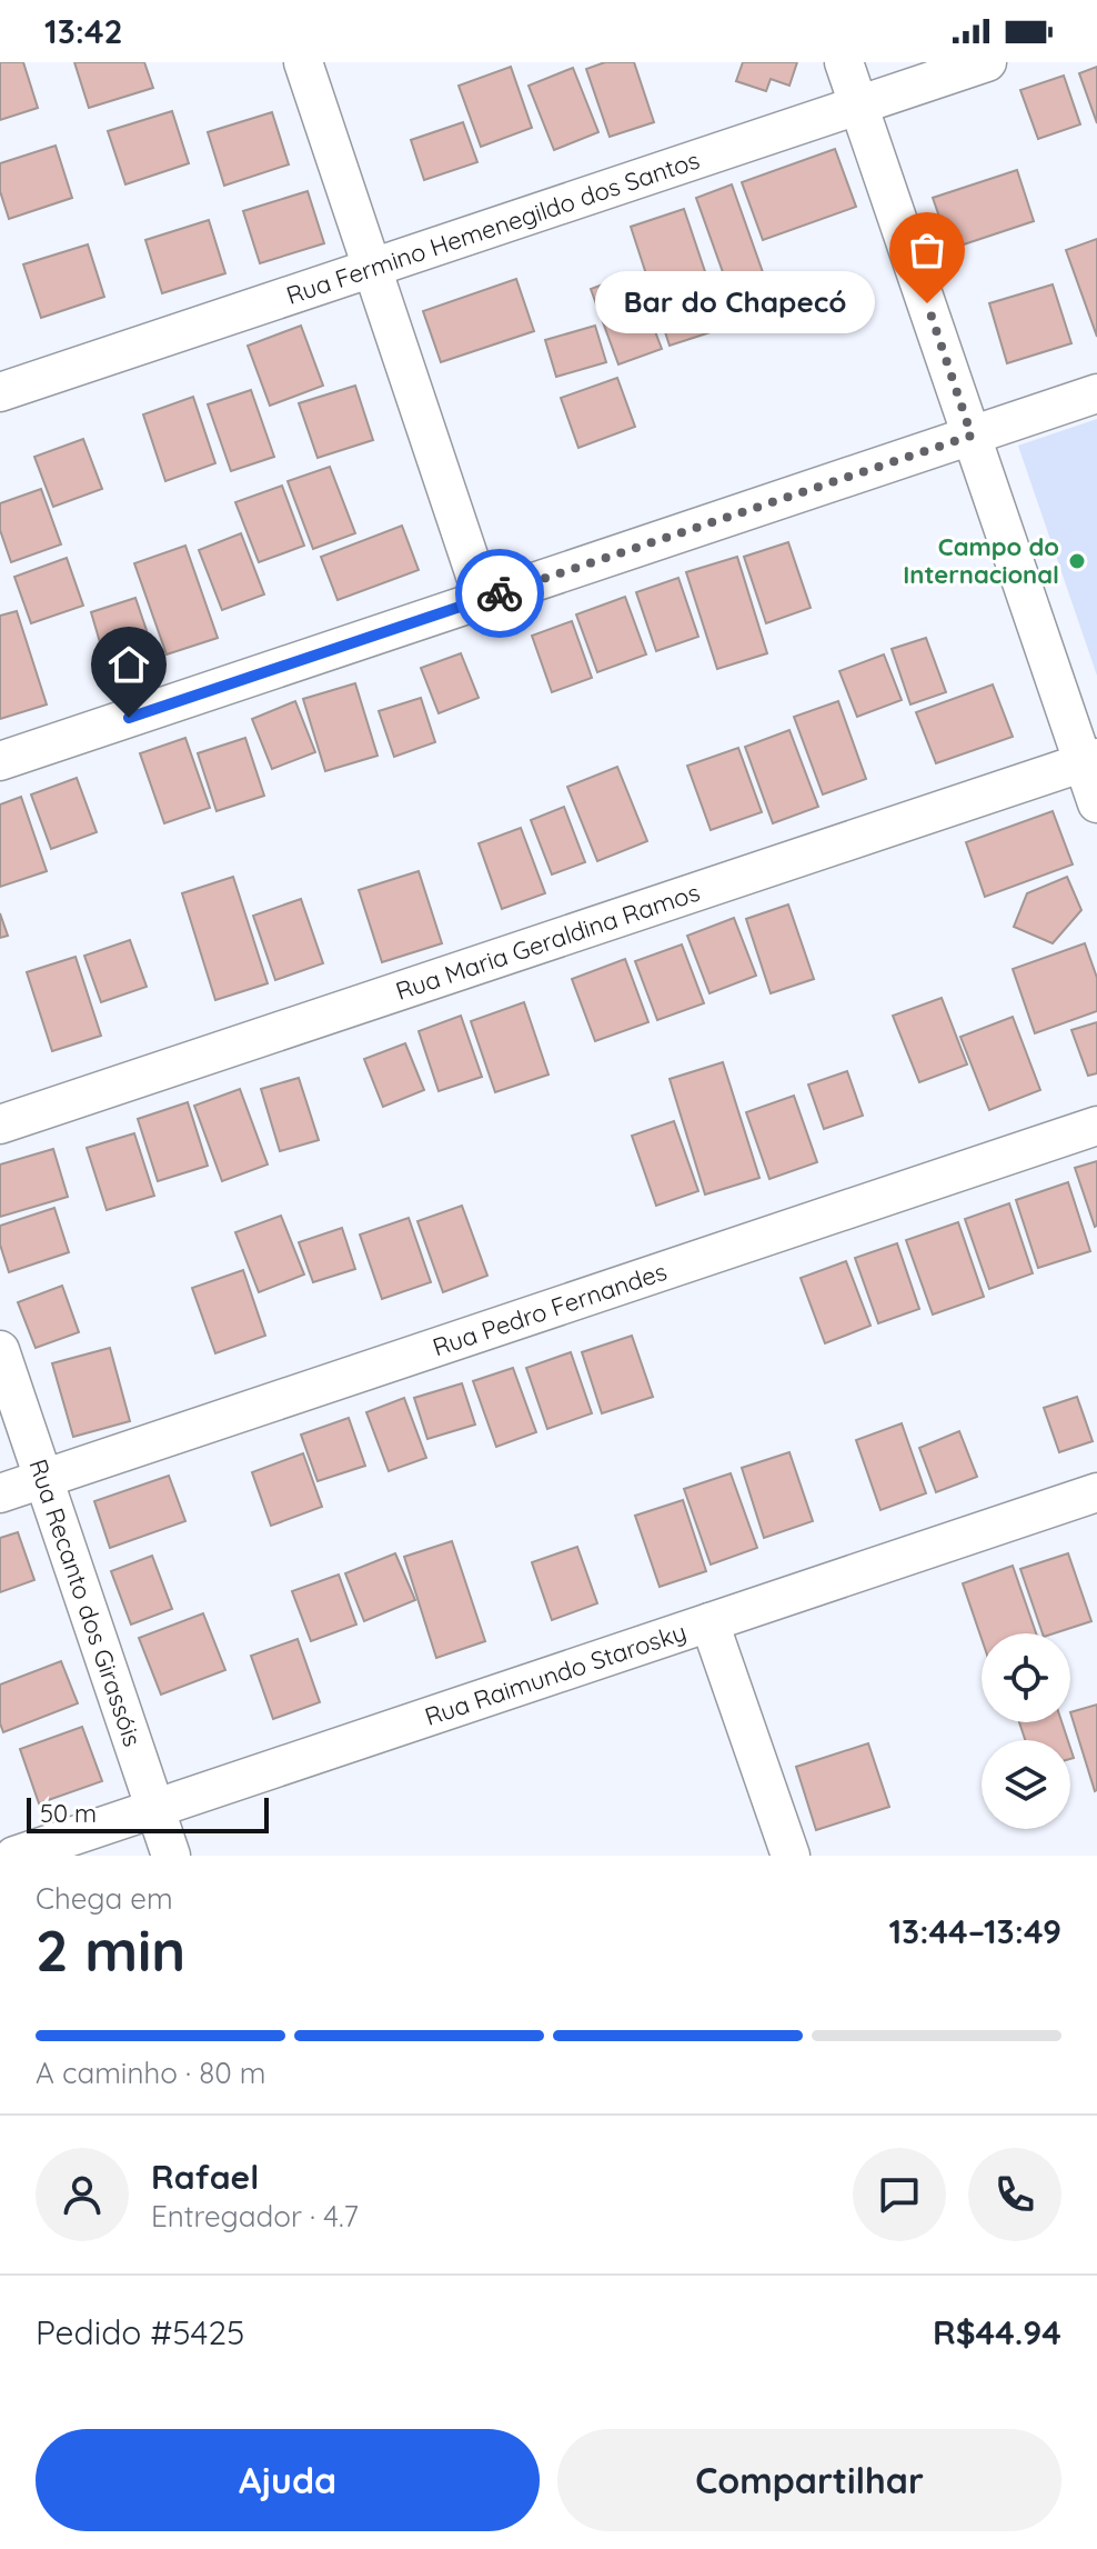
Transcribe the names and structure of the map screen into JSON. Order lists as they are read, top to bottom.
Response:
{
  "streets": {
    "street": [
      "Rua Fermino Hemenegildo dos Santos",
      "Rua Maria Geraldina Ramos",
      "Rua Pedro Fernandes",
      "Rua Recanto dos Girassóis",
      "Rua Raimundo Starosky"
    ]
  },
  "crossings": [
    ["Rua Pedro Fernandes", "Rua Recanto dos Girassóis"],
    ["Rua Recanto dos Girassóis", "Rua Raimundo Starosky"]
  ],
  "places": ["Bar do Chapecó", "Campo do Internacional"],
  "scale_bar": "50 m",
  "page": {
    "status": "13:42",
    "bubble": "Bar do Chapecó",
    "scale": "50 m",
    "heading": ["2 min", "Chega em", "13:44–13:49"],
    "panel": [
      "Rafael",
      "Entregador · 4.7",
      "Pedido #5425",
      "R$44.94"
    ],
    "bar": "A caminho · 80 m",
    "buttons": ["Ajuda", "Compartilhar"]
  }
}
